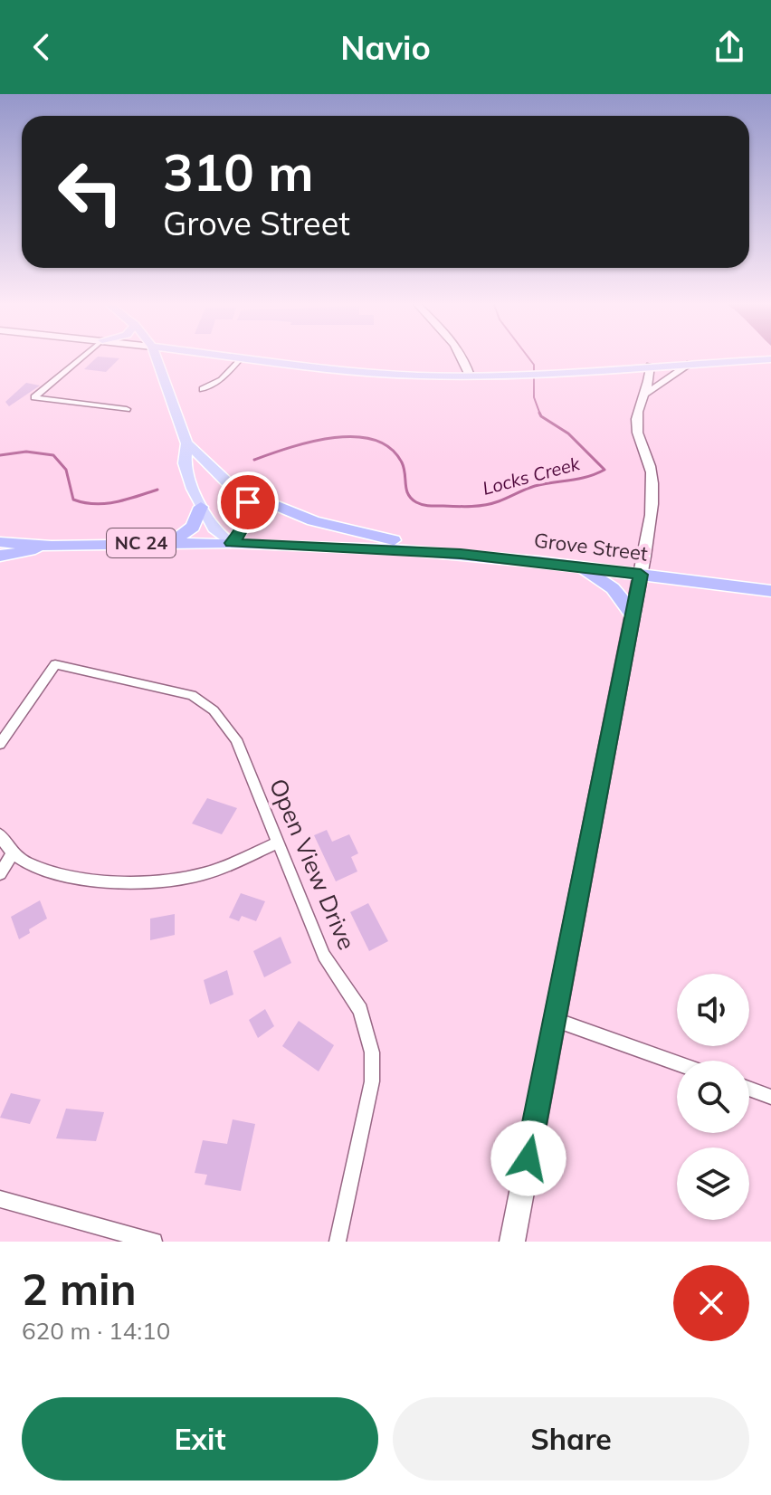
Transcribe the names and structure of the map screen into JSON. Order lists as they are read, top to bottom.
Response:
{
  "streets": {
    "highway": ["NC 24", "Grove Street"],
    "street": ["Open View Drive"]
  },
  "crossings": [
    ["NC 24", "Grove Street"]
  ],
  "water": ["Locks Creek"],
  "page": {
    "header": "Navio",
    "turn": ["310 m", "Grove Street"],
    "heading": ["2 min", "620 m · 14:10"],
    "buttons": ["Exit", "Share"]
  }
}
